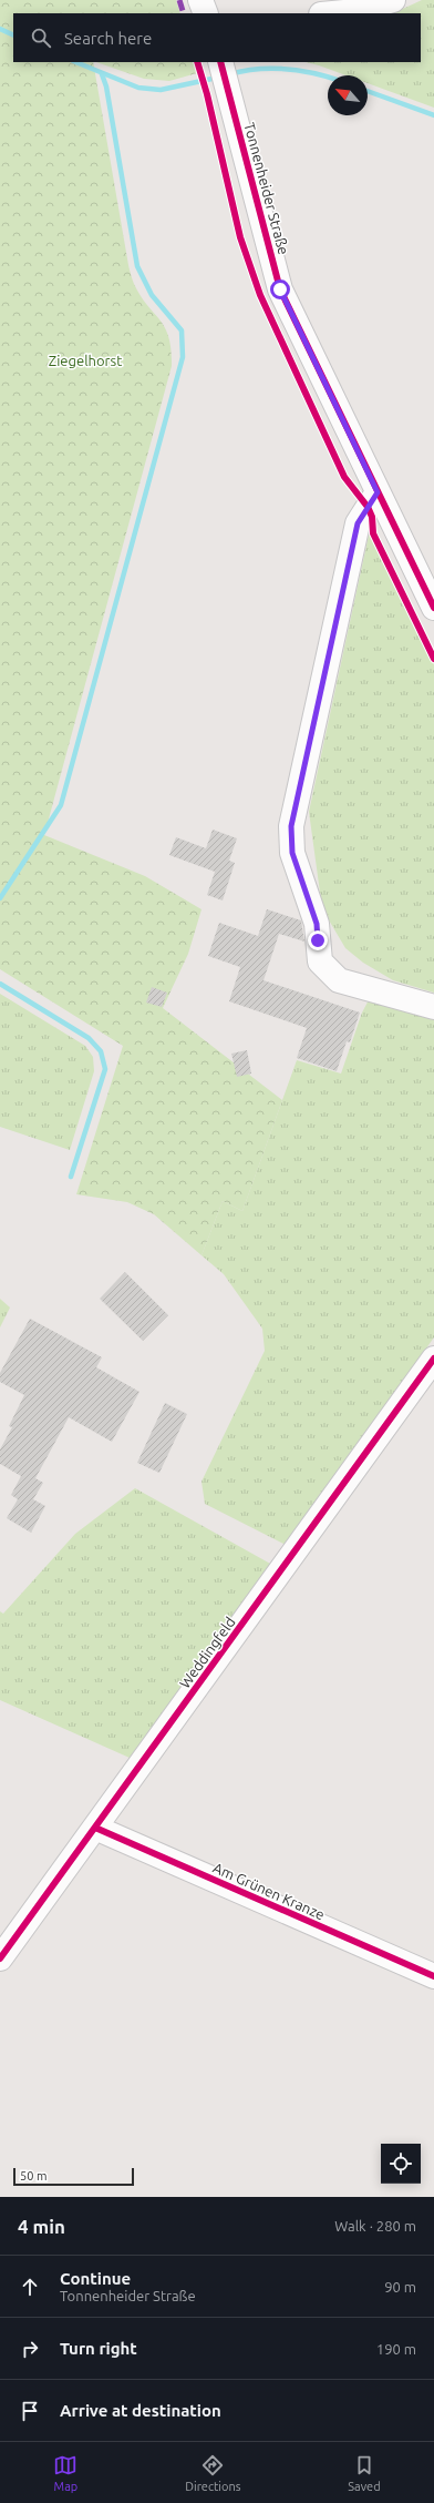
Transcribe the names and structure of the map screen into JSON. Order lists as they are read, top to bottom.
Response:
{
  "streets": {
    "street": ["Tonnenheider Straße", "Weddingfeld", "Am Grünen Kranze"]
  },
  "crossings": [
    ["Weddingfeld", "Am Grünen Kranze"]
  ],
  "parks": ["Ziegelhorst"],
  "scale_bar": "50 m",
  "north": "top left",
  "page": {
    "search": "Search here",
    "scale": "50 m",
    "heading": ["4 min", "Walk · 280 m"],
    "list": [
      ["Continue", "Tonnenheider Straße", "90 m"],
      ["Turn right", "190 m"],
      "Arrive at destination"
    ],
    "nav": ["Map", "Directions", "Saved"]
  }
}
